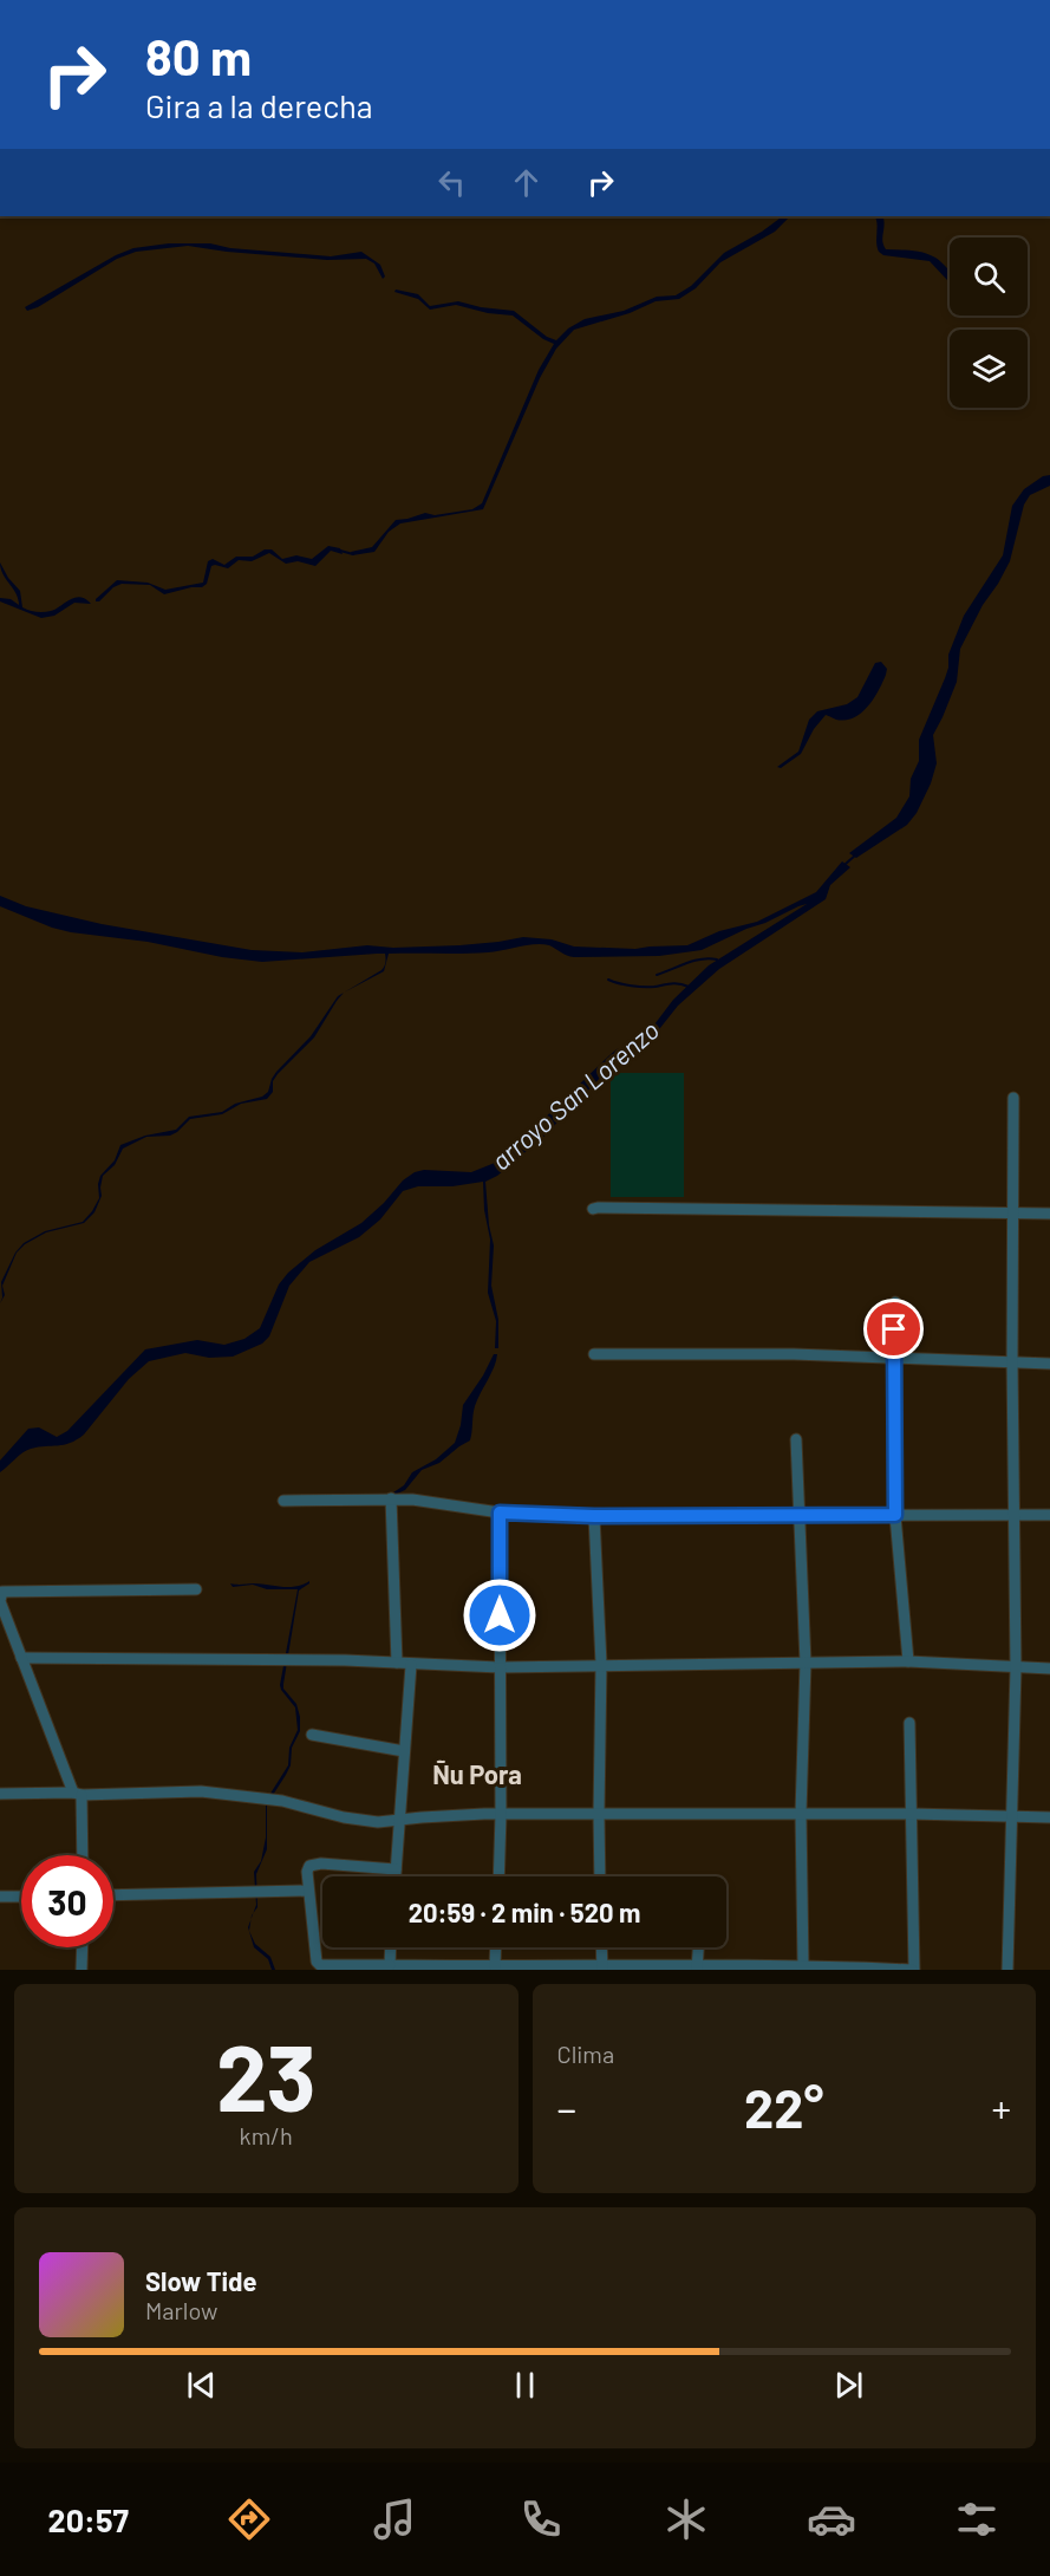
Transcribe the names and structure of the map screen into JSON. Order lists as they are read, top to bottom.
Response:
{
  "districts": ["Ñu Pora"],
  "water": ["arroyo San Lorenzo"],
  "page": {
    "turn": ["80 m", "Gira a la derecha"],
    "limit": "30",
    "trip": "20:59 · 2 min · 520 m",
    "tile": [
      ["23", "km/h"],
      "Clima"
    ],
    "heat": ["−", "22°", "+"],
    "song": ["Slow Tide", "Marlow"],
    "tabs": "20:57"
  }
}
